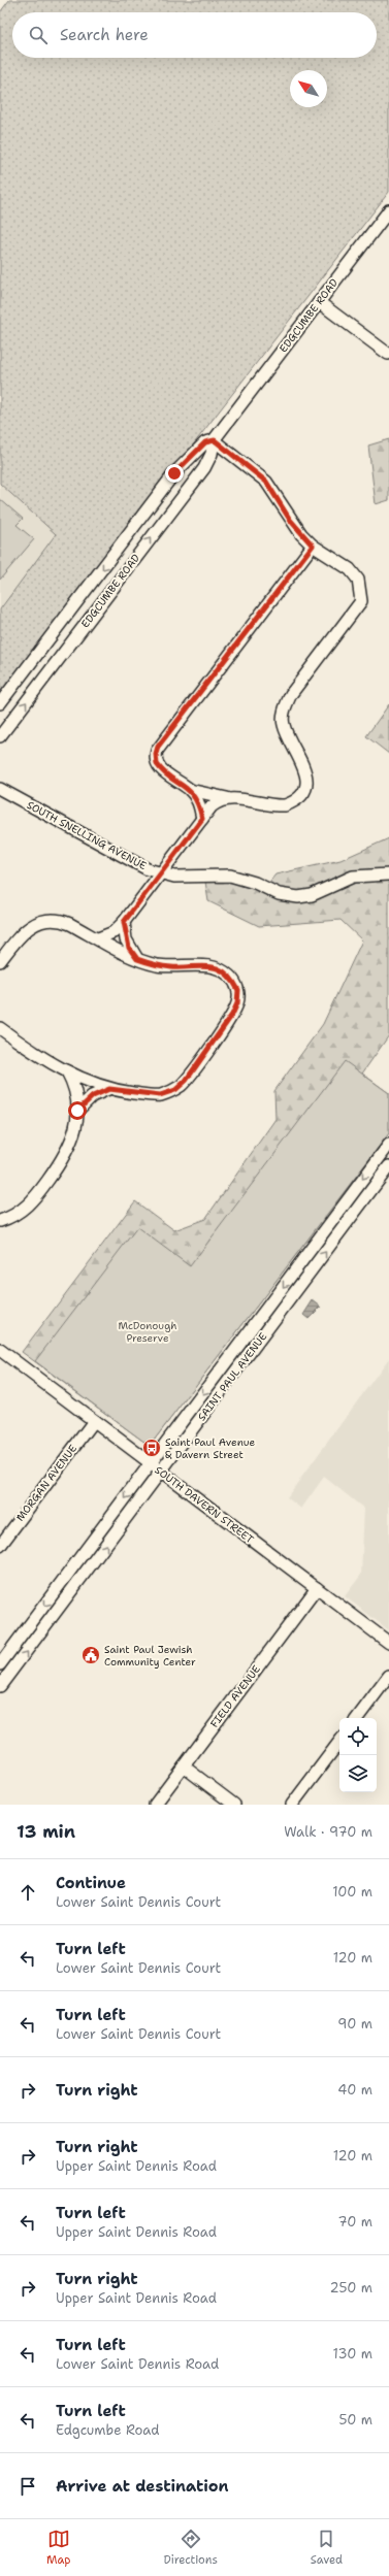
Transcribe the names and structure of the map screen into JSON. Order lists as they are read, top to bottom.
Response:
{
  "streets": {
    "street": [
      "EDGCUMBE ROAD",
      "SOUTH SNELLING AVENUE",
      "SAINT PAUL AVENUE",
      "MORGAN AVENUE",
      "SOUTH DAVERN STREET",
      "FIELD AVENUE"
    ]
  },
  "crossings": [
    ["SAINT PAUL AVENUE", "SOUTH DAVERN STREET"],
    ["MORGAN AVENUE", "SOUTH DAVERN STREET"],
    ["SOUTH DAVERN STREET", "FIELD AVENUE"]
  ],
  "parks": ["McDonough Preserve"],
  "places": {
    "bus stop": ["Saint Paul Avenue & Davern Street"],
    "public building": ["Saint Paul Jewish Community Center"]
  },
  "north": "top left",
  "page": {
    "search": "Search here",
    "heading": ["13 min", "Walk · 970 m"],
    "list": [
      ["Continue", "Lower Saint Dennis Court", "100 m"],
      ["Turn left", "Lower Saint Dennis Court", "120 m"],
      ["Turn left", "Lower Saint Dennis Court", "90 m"],
      ["Turn right", "40 m"],
      ["Turn right", "Upper Saint Dennis Road", "120 m"],
      ["Turn left", "Upper Saint Dennis Road", "70 m"],
      ["Turn right", "Upper Saint Dennis Road", "250 m"],
      ["Turn left", "Lower Saint Dennis Road", "130 m"],
      ["Turn left", "Edgcumbe Road", "50 m"],
      "Arrive at destination"
    ],
    "nav": ["Map", "Directions", "Saved"]
  }
}
